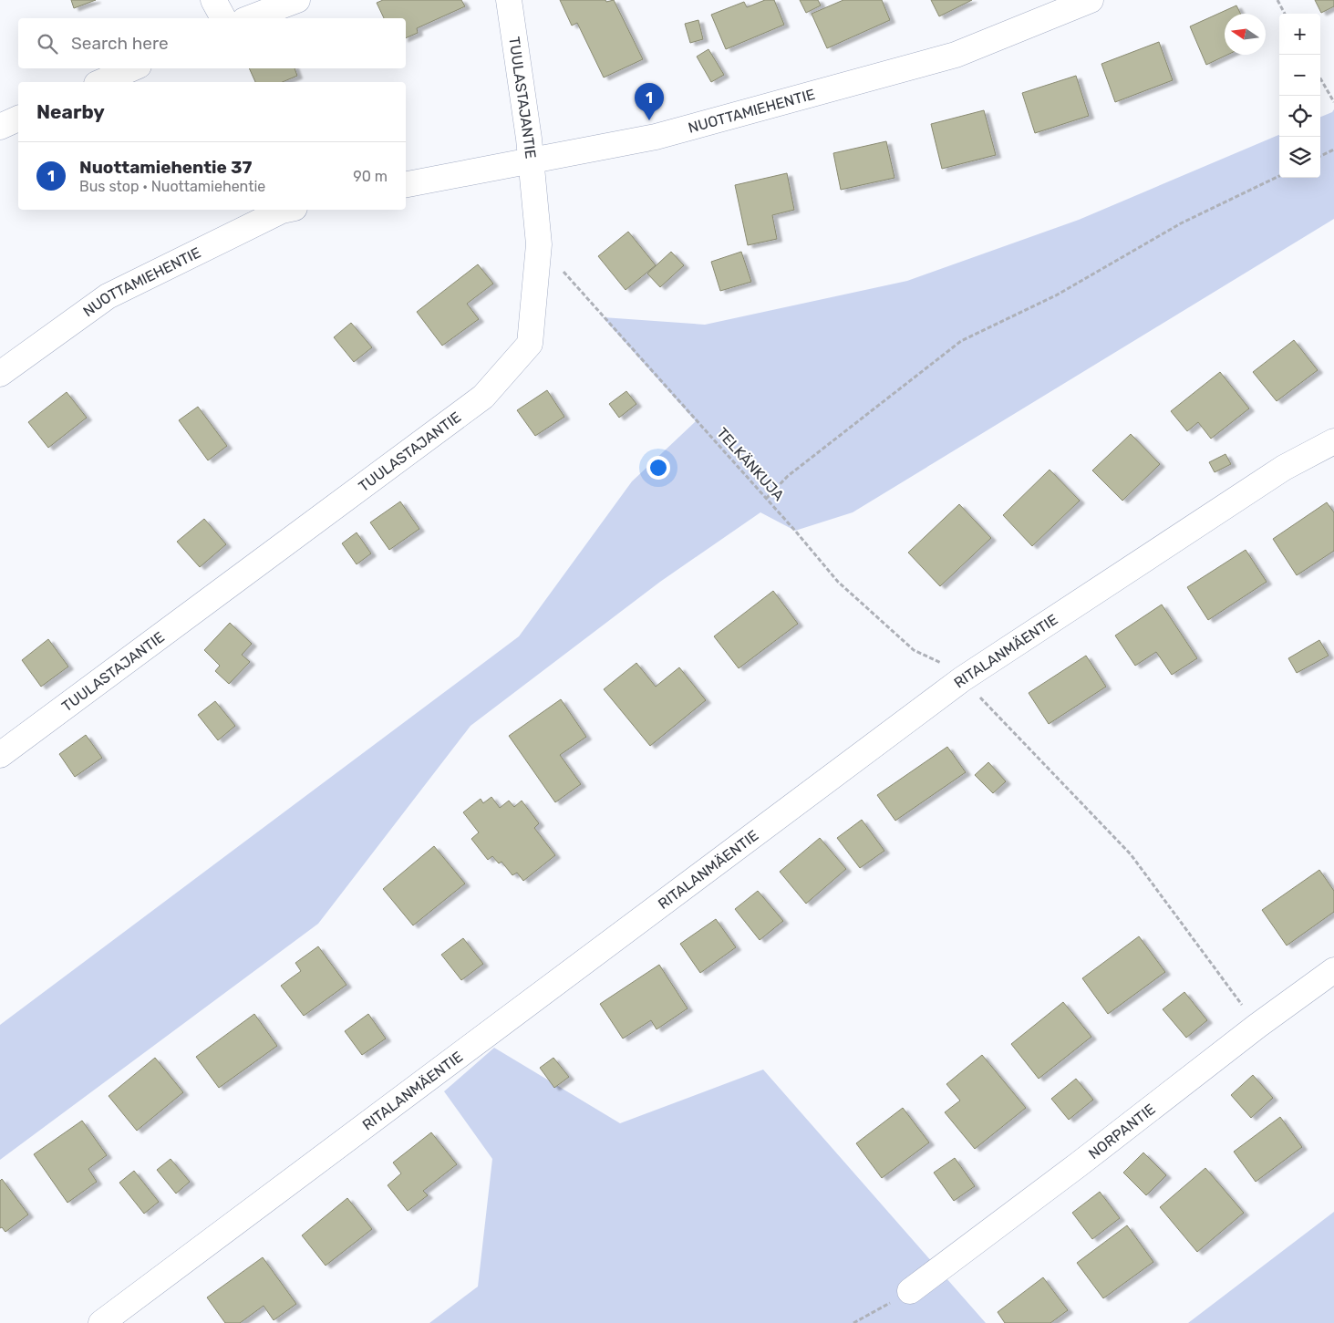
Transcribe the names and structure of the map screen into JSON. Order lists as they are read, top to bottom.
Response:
{
  "streets": {
    "street": [
      "TUULASTAJANTIE",
      "NUOTTAMIEHENTIE",
      "RITALANMÄENTIE",
      "NORPANTIE"
    ],
    "path": ["TELKÄNKUJA"]
  },
  "crossings": [
    ["TUULASTAJANTIE", "NUOTTAMIEHENTIE"],
    ["TUULASTAJANTIE", "TELKÄNKUJA"],
    ["TELKÄNKUJA", "RITALANMÄENTIE"],
    ["TELKÄNKUJA", "NORPANTIE"]
  ],
  "north": "left",
  "page": {
    "map_buttons": ["+", "−"],
    "search": "Search here",
    "heading": "Nearby",
    "pins": "1",
    "list": [
      {
        "mark": "1",
        "name": "Nuottamiehentie 37",
        "note": "Bus stop · Nuottamiehentie",
        "value": "90 m"
      }
    ]
  }
}
